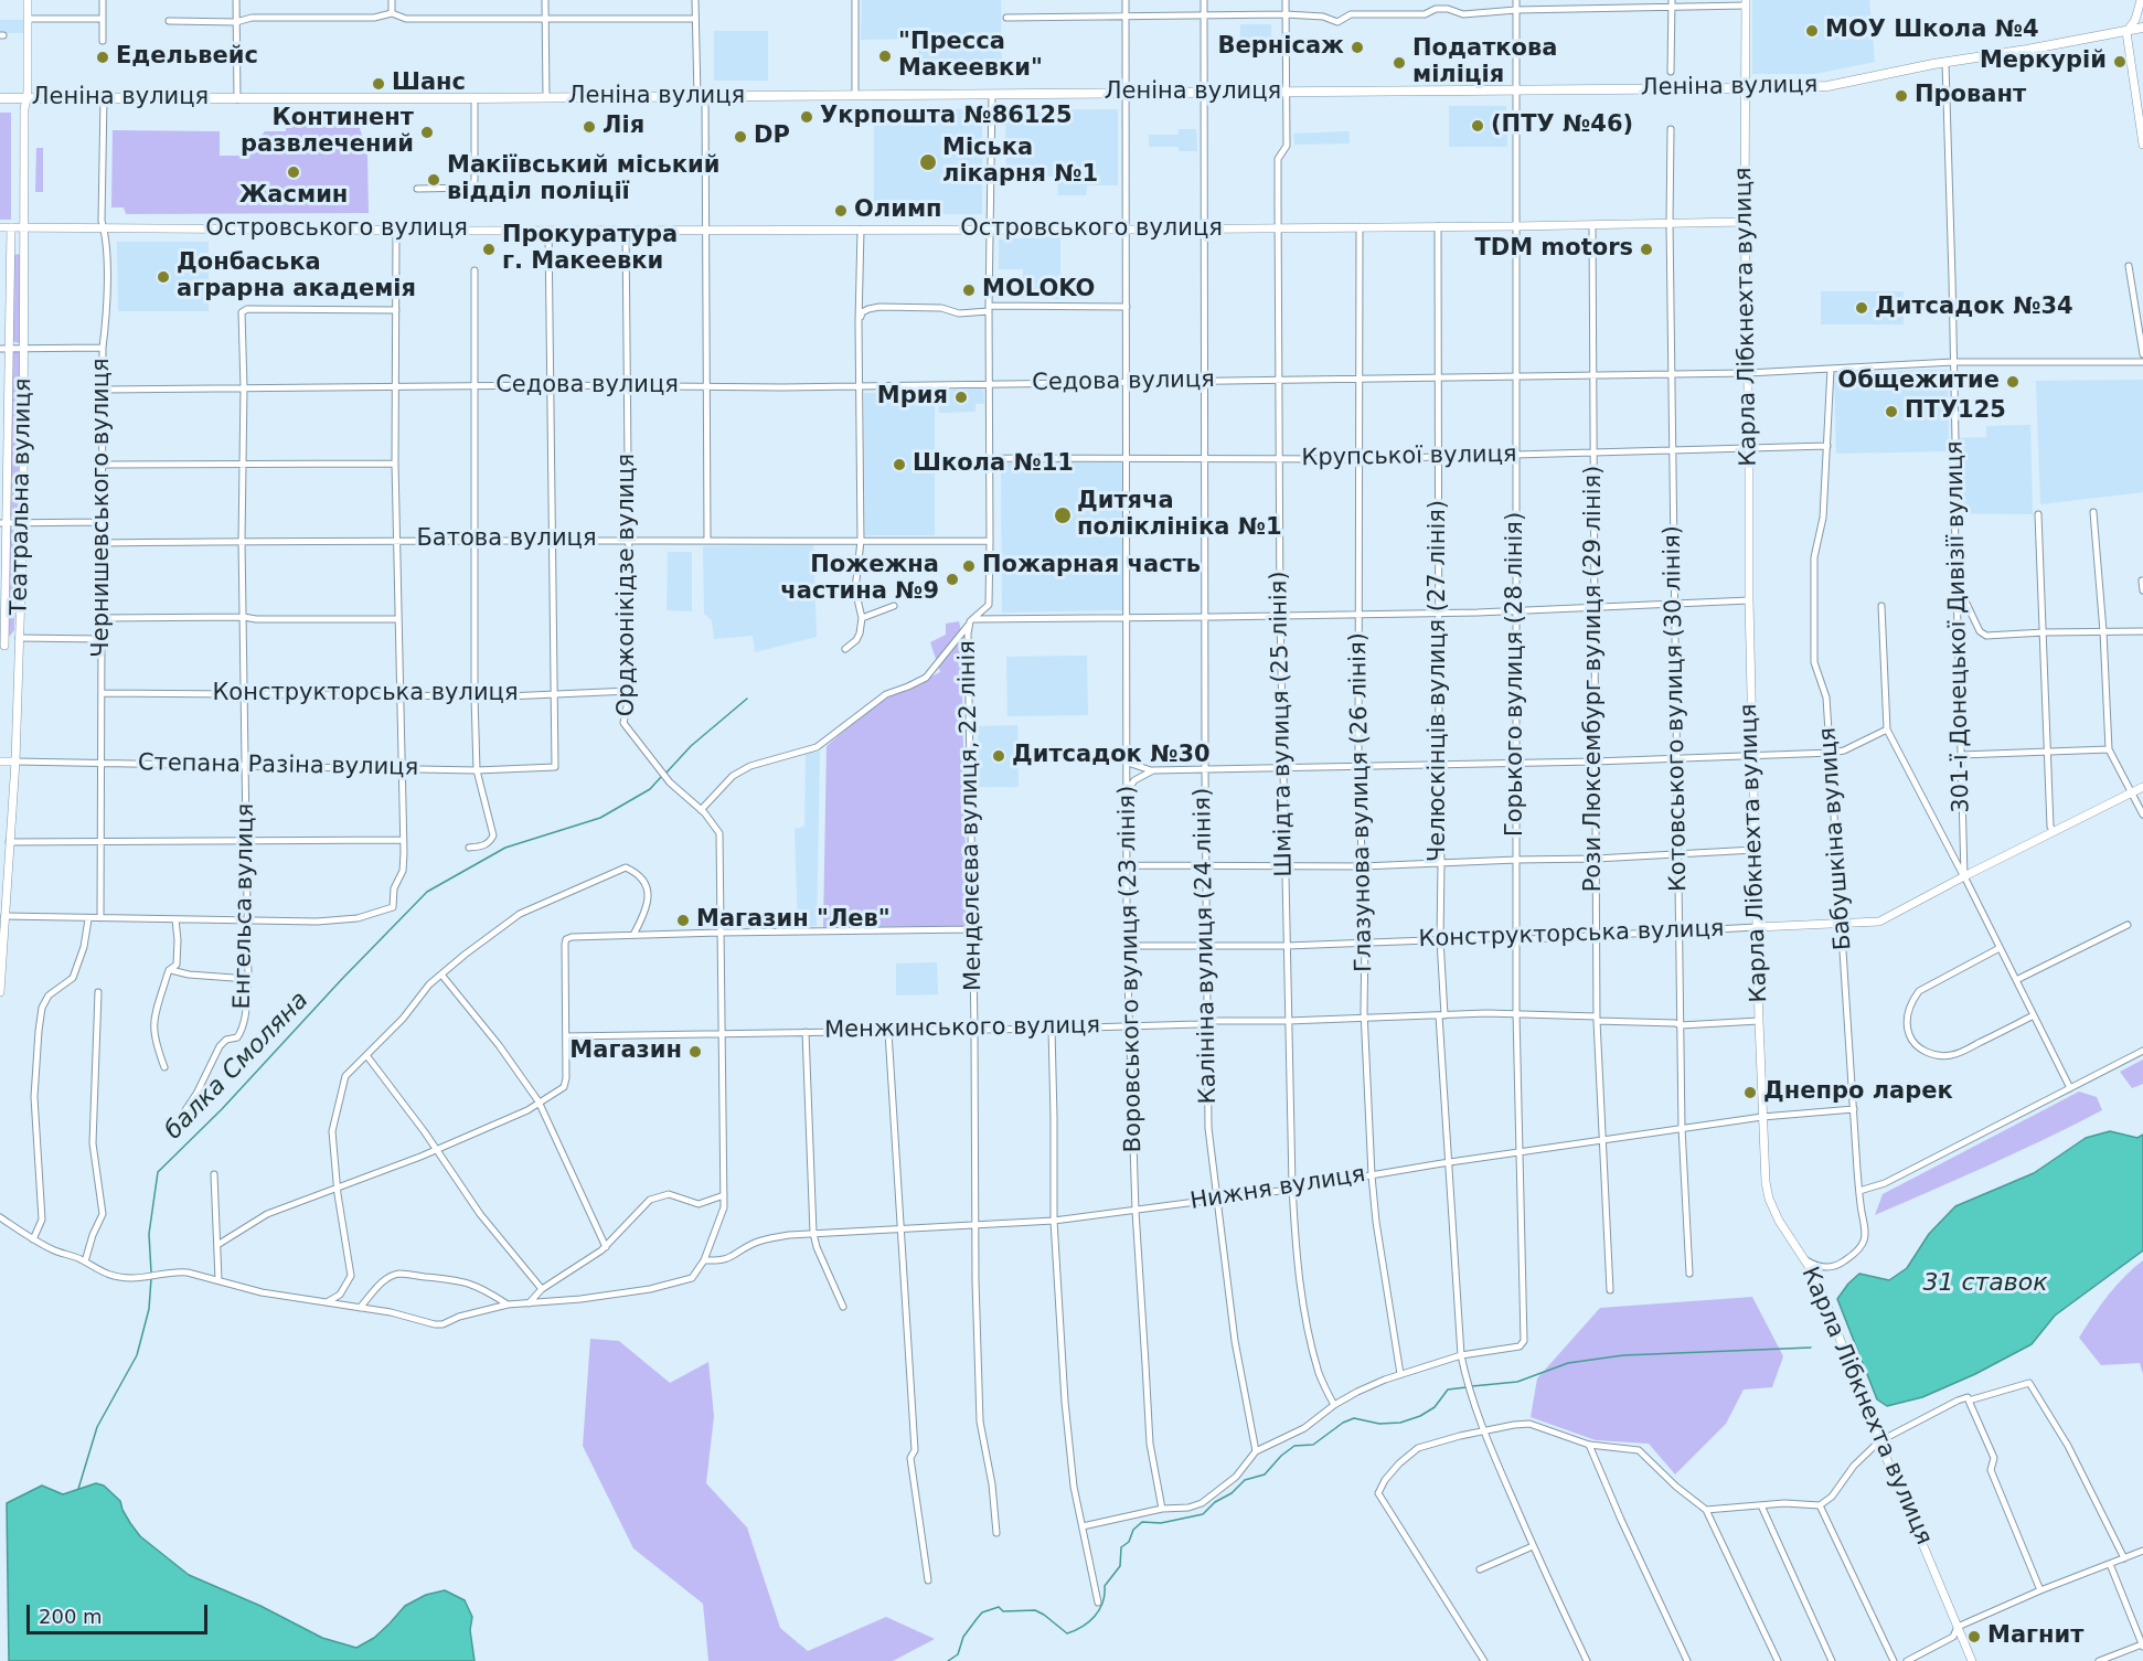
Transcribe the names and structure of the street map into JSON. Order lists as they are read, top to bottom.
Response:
{
  "streets": {
    "main road": ["Леніна вулиця"],
    "street": [
      "Островського вулиця",
      "Карла Лібкнехта вулиця",
      "Седова вулиця",
      "Крупської вулиця",
      "Театральна вулиця",
      "Чернишевського вулиця",
      "Батова вулиця",
      "Орджонікідзе вулиця",
      "301-ї Донецької Дивізії вулиця",
      "Горького вулиця (28 лiнiя)",
      "Рози Люксембург вулиця (29 лiнiя)",
      "Челюскінців вулиця (27 лiнiя)",
      "Конструкторська вулиця",
      "Котовського вулиця (30 лiнiя)",
      "Шмідта вулиця (25 лiнiя)",
      "Степана Разіна вулиця",
      "Глазунова вулиця (26 лiнiя)",
      "Менделєєва вулиця, 22 лінія",
      "Бабушкіна вулиця",
      "Енгельса вулиця",
      "Калініна вулиця (24 лiнiя)",
      "Воровського вулиця (23 лiнiя)",
      "Менжинського вулиця",
      "Нижня вулиця"
    ]
  },
  "crossings": [
    ["Леніна вулиця", "Карла Лібкнехта вулиця"],
    ["Леніна вулиця", "Театральна вулиця"],
    ["Леніна вулиця", "Чернишевського вулиця"],
    ["Леніна вулиця", "301-ї Донецької Дивізії вулиця"],
    ["Леніна вулиця", "Горького вулиця (28 лiнiя)"],
    ["Леніна вулиця", "Шмідта вулиця (25 лiнiя)"],
    ["Леніна вулиця", "Менделєєва вулиця, 22 лінія"],
    ["Леніна вулиця", "Калініна вулиця (24 лiнiя)"],
    ["Леніна вулиця", "Воровського вулиця (23 лiнiя)"],
    ["Островського вулиця", "Карла Лібкнехта вулиця"],
    ["Островського вулиця", "Театральна вулиця"],
    ["Островського вулиця", "Чернишевського вулиця"],
    ["Островського вулиця", "Орджонікідзе вулиця"],
    ["Островського вулиця", "Горького вулиця (28 лiнiя)"],
    ["Островського вулиця", "Рози Люксембург вулиця (29 лiнiя)"],
    ["Островського вулиця", "Челюскінців вулиця (27 лiнiя)"],
    ["Островського вулиця", "Котовського вулиця (30 лiнiя)"],
    ["Островського вулиця", "Шмідта вулиця (25 лiнiя)"],
    ["Островського вулиця", "Глазунова вулиця (26 лiнiя)"],
    ["Островського вулиця", "Менделєєва вулиця, 22 лінія"],
    ["Островського вулиця", "Калініна вулиця (24 лiнiя)"],
    ["Островського вулиця", "Воровського вулиця (23 лiнiя)"],
    ["Карла Лібкнехта вулиця", "Седова вулиця"],
    ["Карла Лібкнехта вулиця", "Крупської вулиця"],
    ["Карла Лібкнехта вулиця", "Конструкторська вулиця"],
    ["Карла Лібкнехта вулиця", "Бабушкіна вулиця"],
    ["Карла Лібкнехта вулиця", "Менжинського вулиця"],
    ["Карла Лібкнехта вулиця", "Нижня вулиця"],
    ["Седова вулиця", "Чернишевського вулиця"],
    ["Седова вулиця", "Орджонікідзе вулиця"],
    ["Седова вулиця", "301-ї Донецької Дивізії вулиця"],
    ["Седова вулиця", "Горького вулиця (28 лiнiя)"],
    ["Седова вулиця", "Рози Люксембург вулиця (29 лiнiя)"],
    ["Седова вулиця", "Челюскінців вулиця (27 лiнiя)"],
    ["Седова вулиця", "Котовського вулиця (30 лiнiя)"],
    ["Седова вулиця", "Шмідта вулиця (25 лiнiя)"],
    ["Седова вулиця", "Глазунова вулиця (26 лiнiя)"],
    ["Седова вулиця", "Менделєєва вулиця, 22 лінія"],
    ["Седова вулиця", "Бабушкіна вулиця"],
    ["Седова вулиця", "Енгельса вулиця"],
    ["Седова вулиця", "Калініна вулиця (24 лiнiя)"],
    ["Седова вулиця", "Воровського вулиця (23 лiнiя)"],
    ["Крупської вулиця", "Горького вулиця (28 лiнiя)"],
    ["Крупської вулиця", "Рози Люксембург вулиця (29 лiнiя)"],
    ["Крупської вулиця", "Челюскінців вулиця (27 лiнiя)"],
    ["Крупської вулиця", "Котовського вулиця (30 лiнiя)"],
    ["Крупської вулиця", "Шмідта вулиця (25 лiнiя)"],
    ["Крупської вулиця", "Глазунова вулиця (26 лiнiя)"],
    ["Крупської вулиця", "Менделєєва вулиця, 22 лінія"],
    ["Крупської вулиця", "Бабушкіна вулиця"],
    ["Крупської вулиця", "Калініна вулиця (24 лiнiя)"],
    ["Крупської вулиця", "Воровського вулиця (23 лiнiя)"],
    ["Театральна вулиця", "Степана Разіна вулиця"],
    ["Чернишевського вулиця", "Батова вулиця"],
    ["Чернишевського вулиця", "Конструкторська вулиця"],
    ["Чернишевського вулиця", "Степана Разіна вулиця"],
    ["Батова вулиця", "Орджонікідзе вулиця"],
    ["Батова вулиця", "Менделєєва вулиця, 22 лінія"],
    ["Батова вулиця", "Енгельса вулиця"],
    ["Орджонікідзе вулиця", "Конструкторська вулиця"],
    ["Орджонікідзе вулиця", "Менжинського вулиця"],
    ["Орджонікідзе вулиця", "Нижня вулиця"],
    ["301-ї Донецької Дивізії вулиця", "Конструкторська вулиця"],
    ["Горького вулиця (28 лiнiя)", "Челюскінців вулиця (27 лiнiя)"],
    ["Горького вулиця (28 лiнiя)", "Конструкторська вулиця"],
    ["Горького вулиця (28 лiнiя)", "Менжинського вулиця"],
    ["Горького вулиця (28 лiнiя)", "Нижня вулиця"],
    ["Рози Люксембург вулиця (29 лiнiя)", "Конструкторська вулиця"],
    ["Рози Люксембург вулиця (29 лiнiя)", "Менжинського вулиця"],
    ["Рози Люксембург вулиця (29 лiнiя)", "Нижня вулиця"],
    ["Челюскінців вулиця (27 лiнiя)", "Конструкторська вулиця"],
    ["Челюскінців вулиця (27 лiнiя)", "Менжинського вулиця"],
    ["Челюскінців вулиця (27 лiнiя)", "Нижня вулиця"],
    ["Конструкторська вулиця", "Котовського вулиця (30 лiнiя)"],
    ["Конструкторська вулиця", "Шмідта вулиця (25 лiнiя)"],
    ["Конструкторська вулиця", "Степана Разіна вулиця"],
    ["Конструкторська вулиця", "Глазунова вулиця (26 лiнiя)"],
    ["Конструкторська вулиця", "Бабушкіна вулиця"],
    ["Конструкторська вулиця", "Енгельса вулиця"],
    ["Конструкторська вулиця", "Калініна вулиця (24 лiнiя)"],
    ["Конструкторська вулиця", "Воровського вулиця (23 лiнiя)"],
    ["Котовського вулиця (30 лiнiя)", "Менжинського вулиця"],
    ["Котовського вулиця (30 лiнiя)", "Нижня вулиця"],
    ["Шмідта вулиця (25 лiнiя)", "Менжинського вулиця"],
    ["Шмідта вулиця (25 лiнiя)", "Нижня вулиця"],
    ["Степана Разіна вулиця", "Енгельса вулиця"],
    ["Глазунова вулиця (26 лiнiя)", "Менжинського вулиця"],
    ["Глазунова вулиця (26 лiнiя)", "Нижня вулиця"],
    ["Менделєєва вулиця, 22 лінія", "Менжинського вулиця"],
    ["Менделєєва вулиця, 22 лінія", "Нижня вулиця"],
    ["Бабушкіна вулиця", "Нижня вулиця"],
    ["Калініна вулиця (24 лiнiя)", "Менжинського вулиця"],
    ["Калініна вулиця (24 лiнiя)", "Нижня вулиця"],
    ["Воровського вулиця (23 лiнiя)", "Менжинського вулиця"],
    ["Воровського вулиця (23 лiнiя)", "Нижня вулиця"]
  ],
  "water": ["балка Смоляна", "31 ставок"],
  "places": [
    "МОУ Школа №4",
    "Вернісаж",
    "\"Пресса Макеевки\"",
    "Едельвейс",
    "Меркурій",
    "Податкова міліція",
    "Шанс",
    "Провант",
    "Укрпошта №86125",
    "(ПТУ №46)",
    "Лія",
    "Континент развлечений",
    "DP",
    "Міська лікарня №1",
    "Жасмин",
    "Макіївський міський відділ поліції",
    "Олимп",
    "Прокуратура г. Макеевки",
    "TDM motors",
    "Донбаська аграрна академія",
    "MOLOKO",
    "Дитсадок №34",
    "Общежитие",
    "Мрия",
    "ПТУ125",
    "Школа №11",
    "Дитяча поліклініка №1",
    "Пожарная часть",
    "Пожежна частина №9",
    "Дитсадок №30",
    "Магазин \"Лев\"",
    "Магазин",
    "Днепро ларек",
    "Магнит"
  ],
  "scale_bar": "200 m"
}
